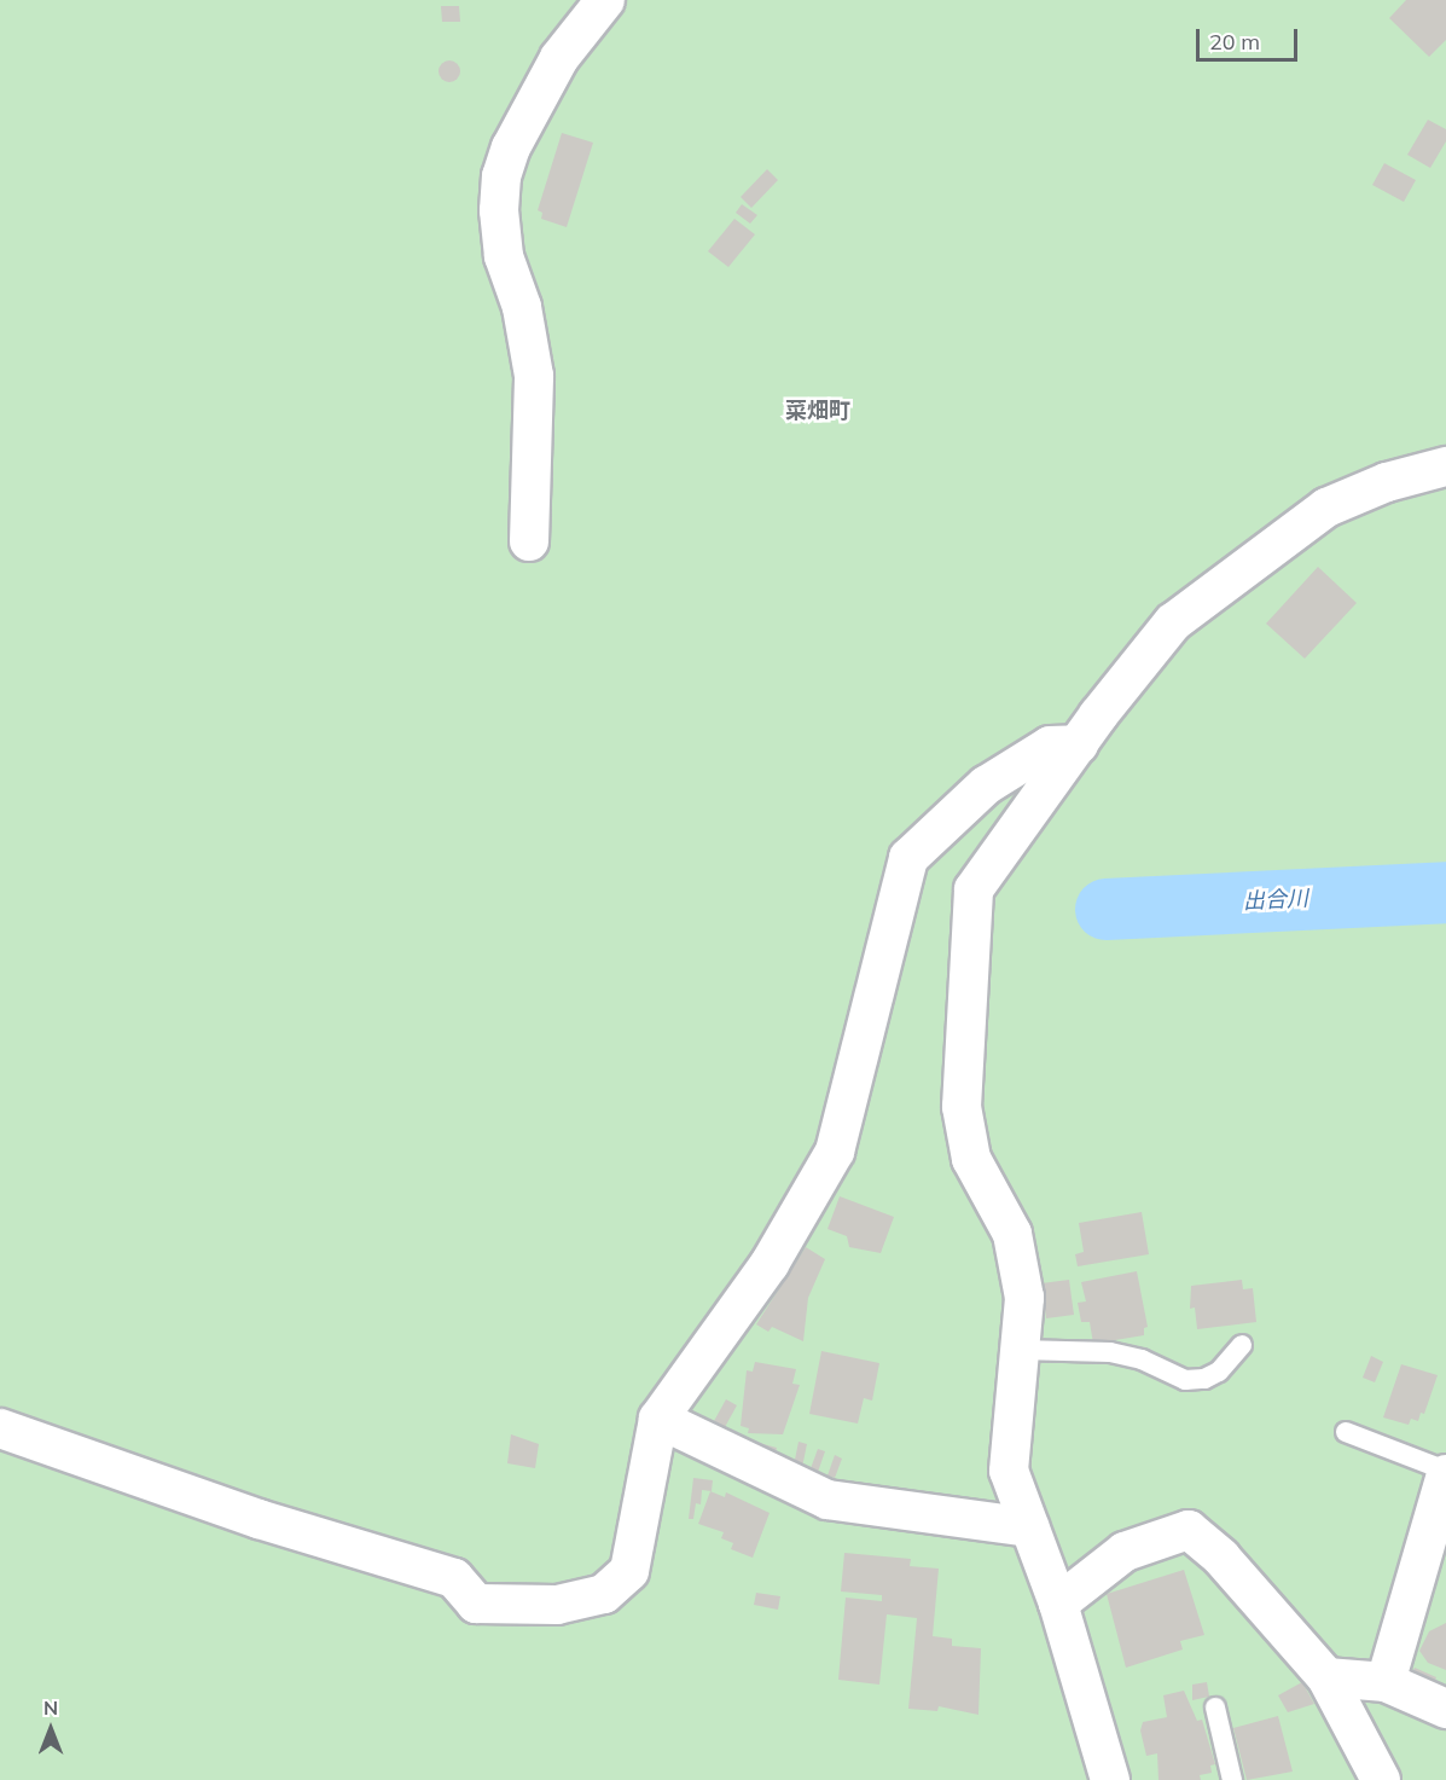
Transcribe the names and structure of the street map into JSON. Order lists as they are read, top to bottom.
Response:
{
  "districts": ["菜畑町"],
  "water": ["出合川"],
  "scale_bar": "20 m",
  "north": "top"
}
